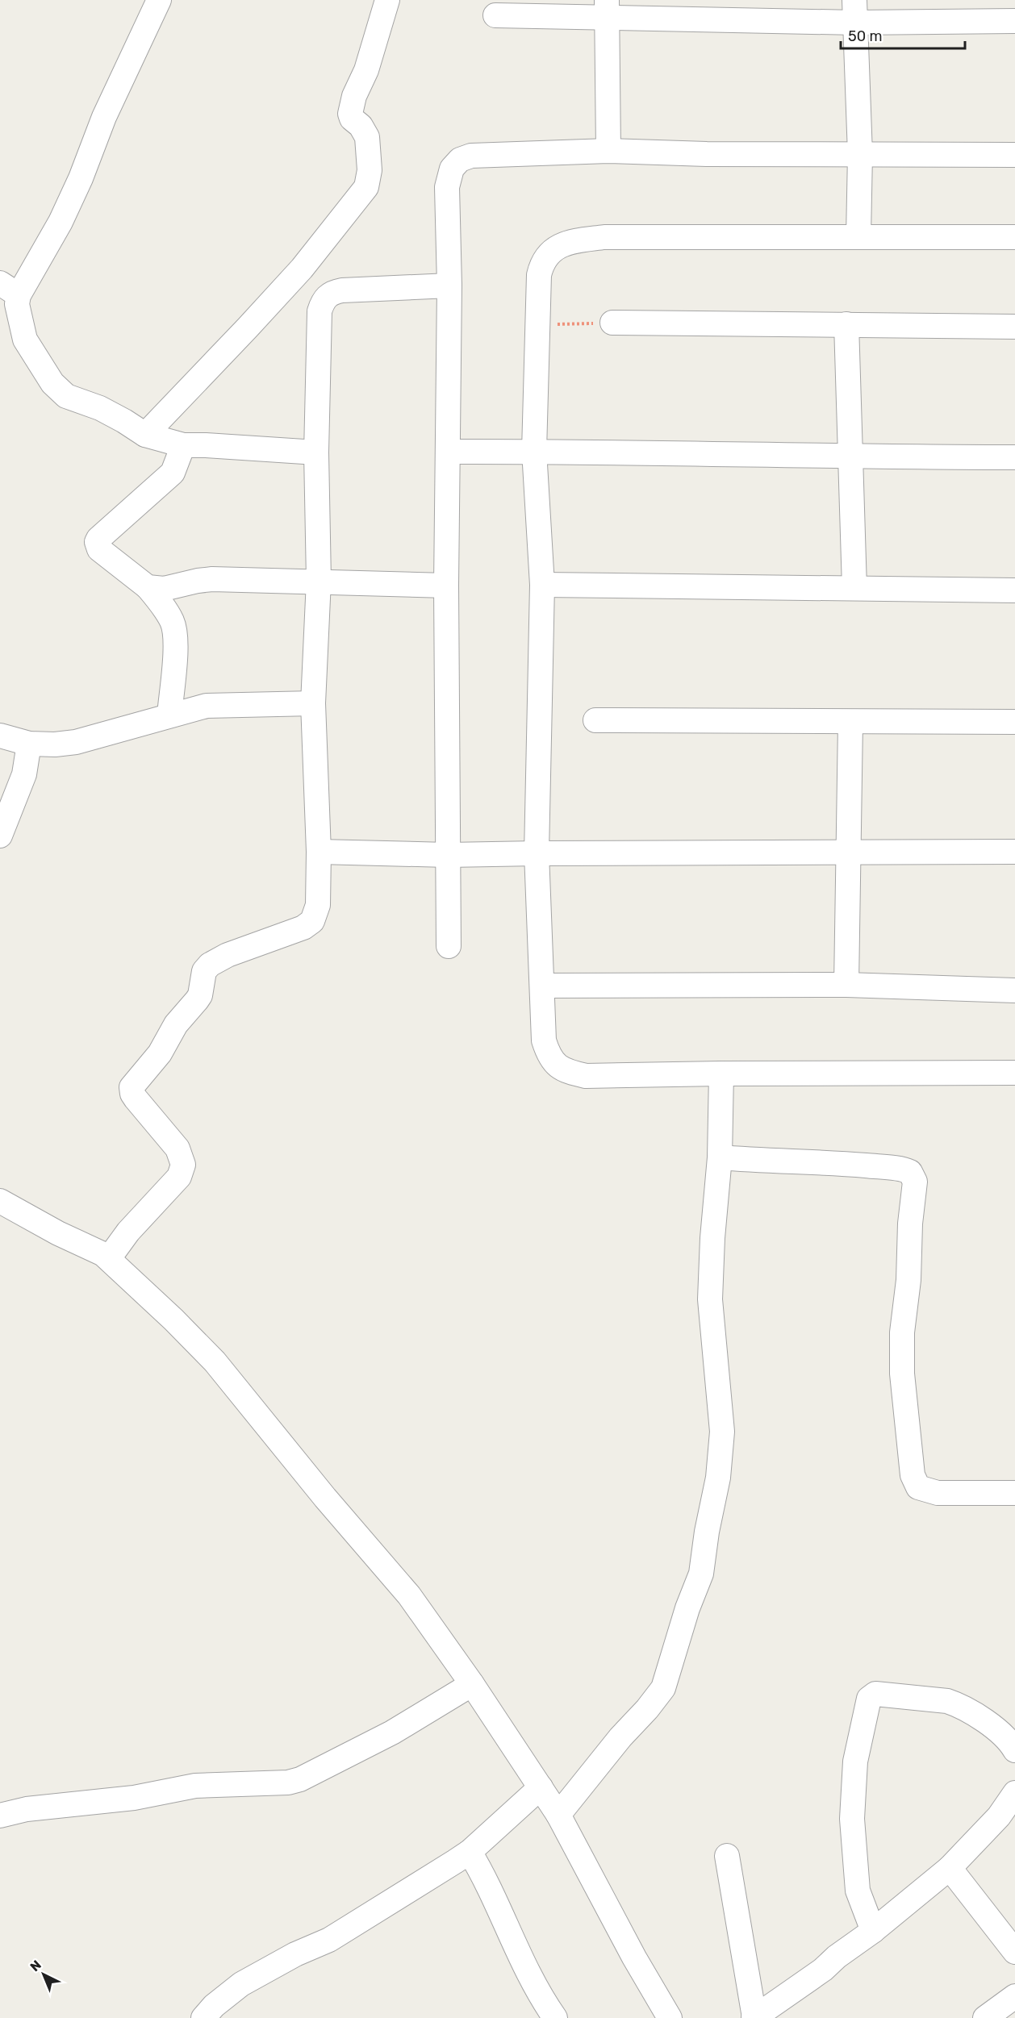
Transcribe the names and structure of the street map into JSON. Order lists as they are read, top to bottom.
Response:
{
  "scale_bar": "50 m",
  "north": "top left"
}
